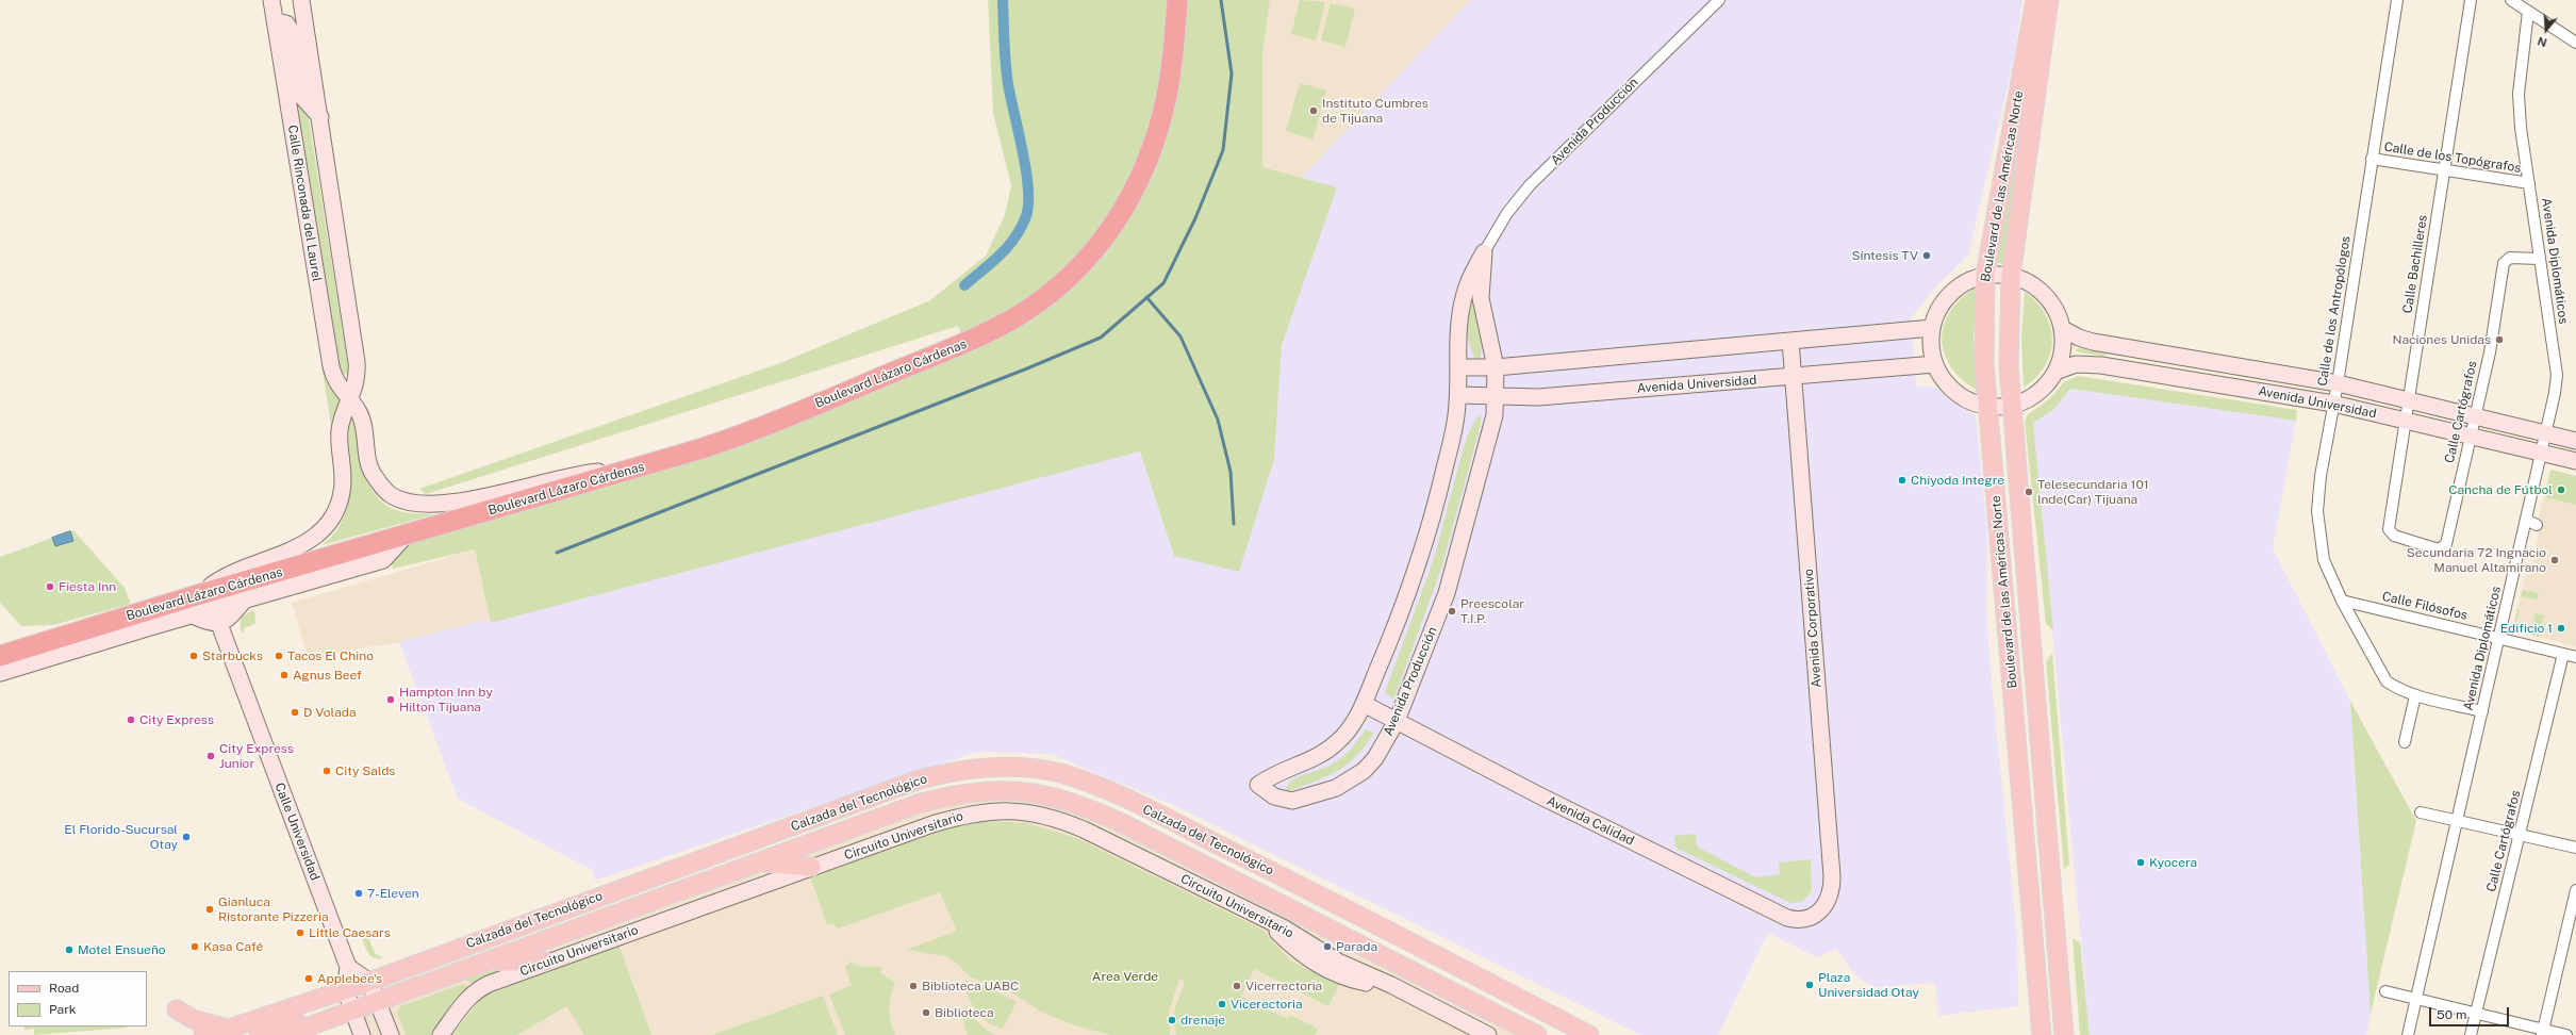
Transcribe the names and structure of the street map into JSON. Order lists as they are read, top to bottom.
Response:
{
  "streets": {
    "highway": ["Boulevard Lázaro Cárdenas"],
    "main road": ["Boulevard de las Américas Norte", "Calzada del Tecnológico"],
    "street": [
      "Avenida Producción",
      "Calle de los Topógrafos",
      "Calle Rinconada del Laurel",
      "Avenida Diplomáticos",
      "Calle Bachilleres",
      "Calle de los Antropólogos",
      "Avenida Universidad",
      "Calle Cartógrafos",
      "Calle Filósofos",
      "Avenida Corporativo",
      "Avenida Calidad",
      "Calle Universidad",
      "Circuito Universitario"
    ]
  },
  "crossings": [
    ["Avenida Producción", "Avenida Universidad"],
    ["Avenida Producción", "Avenida Calidad"],
    ["Calle de los Topógrafos", "Avenida Diplomáticos"],
    ["Calle de los Topógrafos", "Calle Bachilleres"],
    ["Calle de los Topógrafos", "Calle de los Antropólogos"],
    ["Calle Rinconada del Laurel", "Boulevard Lázaro Cárdenas"],
    ["Avenida Diplomáticos", "Calle de los Antropólogos"],
    ["Avenida Diplomáticos", "Avenida Universidad"],
    ["Avenida Diplomáticos", "Calle Cartógrafos"],
    ["Avenida Diplomáticos", "Calle Filósofos"],
    ["Calle Bachilleres", "Avenida Universidad"],
    ["Calle Bachilleres", "Calle Cartógrafos"],
    ["Calle de los Antropólogos", "Avenida Universidad"],
    ["Calle de los Antropólogos", "Calle Filósofos"],
    ["Avenida Universidad", "Calle Cartógrafos"],
    ["Avenida Universidad", "Avenida Corporativo"],
    ["Calle Cartógrafos", "Calle Filósofos"],
    ["Avenida Corporativo", "Avenida Calidad"]
  ],
  "parks": ["Area Verde"],
  "places": [
    "Instituto Cumbres de Tijuana",
    "Síntesis TV",
    "Naciones Unidas",
    "Chiyoda Integre",
    "Cancha de Fútbol",
    "Telesecundaria 101 Inde(Car) Tijuana",
    "Secundaria 72 Ingnacio Manuel Altamirano",
    "Fiesta Inn",
    "Preescolar T.I.P.",
    "Edificio 1",
    "Starbucks",
    "Tacos El Chino",
    "Agnus Beef",
    "Hampton Inn by Hilton Tijuana",
    "D Volada",
    "City Express",
    "City Express Junior",
    "City Salds",
    "El Florido-Sucursal Otay",
    "Kyocera",
    "7-Eleven",
    "Gianluca Ristorante Pizzeria",
    "Little Caesars",
    "Kasa Café",
    "Parada",
    "Motel Ensueño",
    "Applebee's",
    "Plaza Universidad Otay",
    "Biblioteca UABC",
    "Vicerrectoria",
    "Vicerectoria",
    "Biblioteca",
    "drenaje"
  ],
  "legend": ["Road", "Park"],
  "scale_bar": "50 m",
  "north": "bottom"
}
